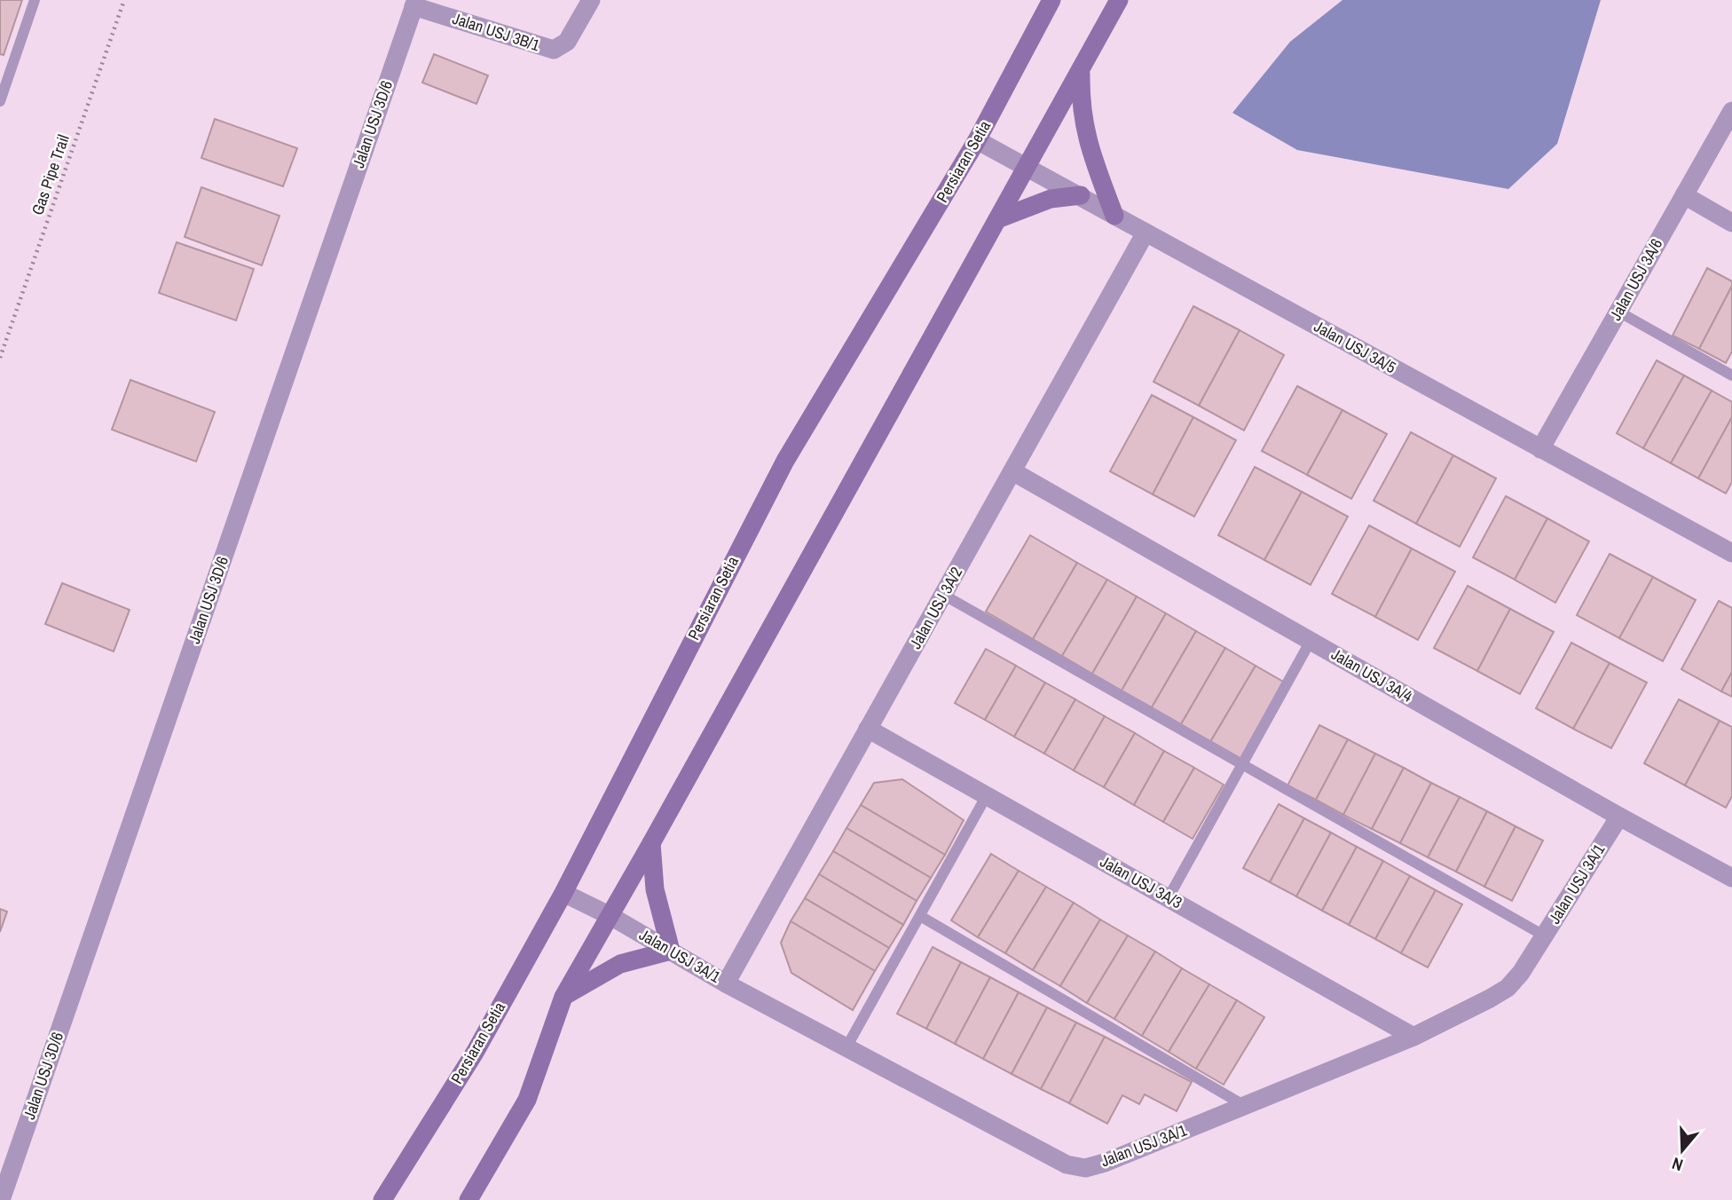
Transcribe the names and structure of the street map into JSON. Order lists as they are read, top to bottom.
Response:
{
  "streets": {
    "main road": ["Persiaran Setia"],
    "street": [
      "Jalan USJ 3B/1",
      "Jalan USJ 3D/6",
      "Jalan USJ 3A/6",
      "Jalan USJ 3A/5",
      "Jalan USJ 3A/2",
      "Jalan USJ 3A/4",
      "Jalan USJ 3A/3",
      "Jalan USJ 3A/1"
    ],
    "path": ["Gas Pipe Trail"]
  },
  "crossings": [
    ["Jalan USJ 3B/1", "Jalan USJ 3D/6"],
    ["Persiaran Setia", "Jalan USJ 3A/5"],
    ["Persiaran Setia", "Jalan USJ 3A/1"],
    ["Jalan USJ 3A/6", "Jalan USJ 3A/5"],
    ["Jalan USJ 3A/5", "Jalan USJ 3A/2"],
    ["Jalan USJ 3A/2", "Jalan USJ 3A/4"],
    ["Jalan USJ 3A/2", "Jalan USJ 3A/3"],
    ["Jalan USJ 3A/2", "Jalan USJ 3A/1"],
    ["Jalan USJ 3A/4", "Jalan USJ 3A/1"],
    ["Jalan USJ 3A/3", "Jalan USJ 3A/1"]
  ],
  "north": "bottom"
}
